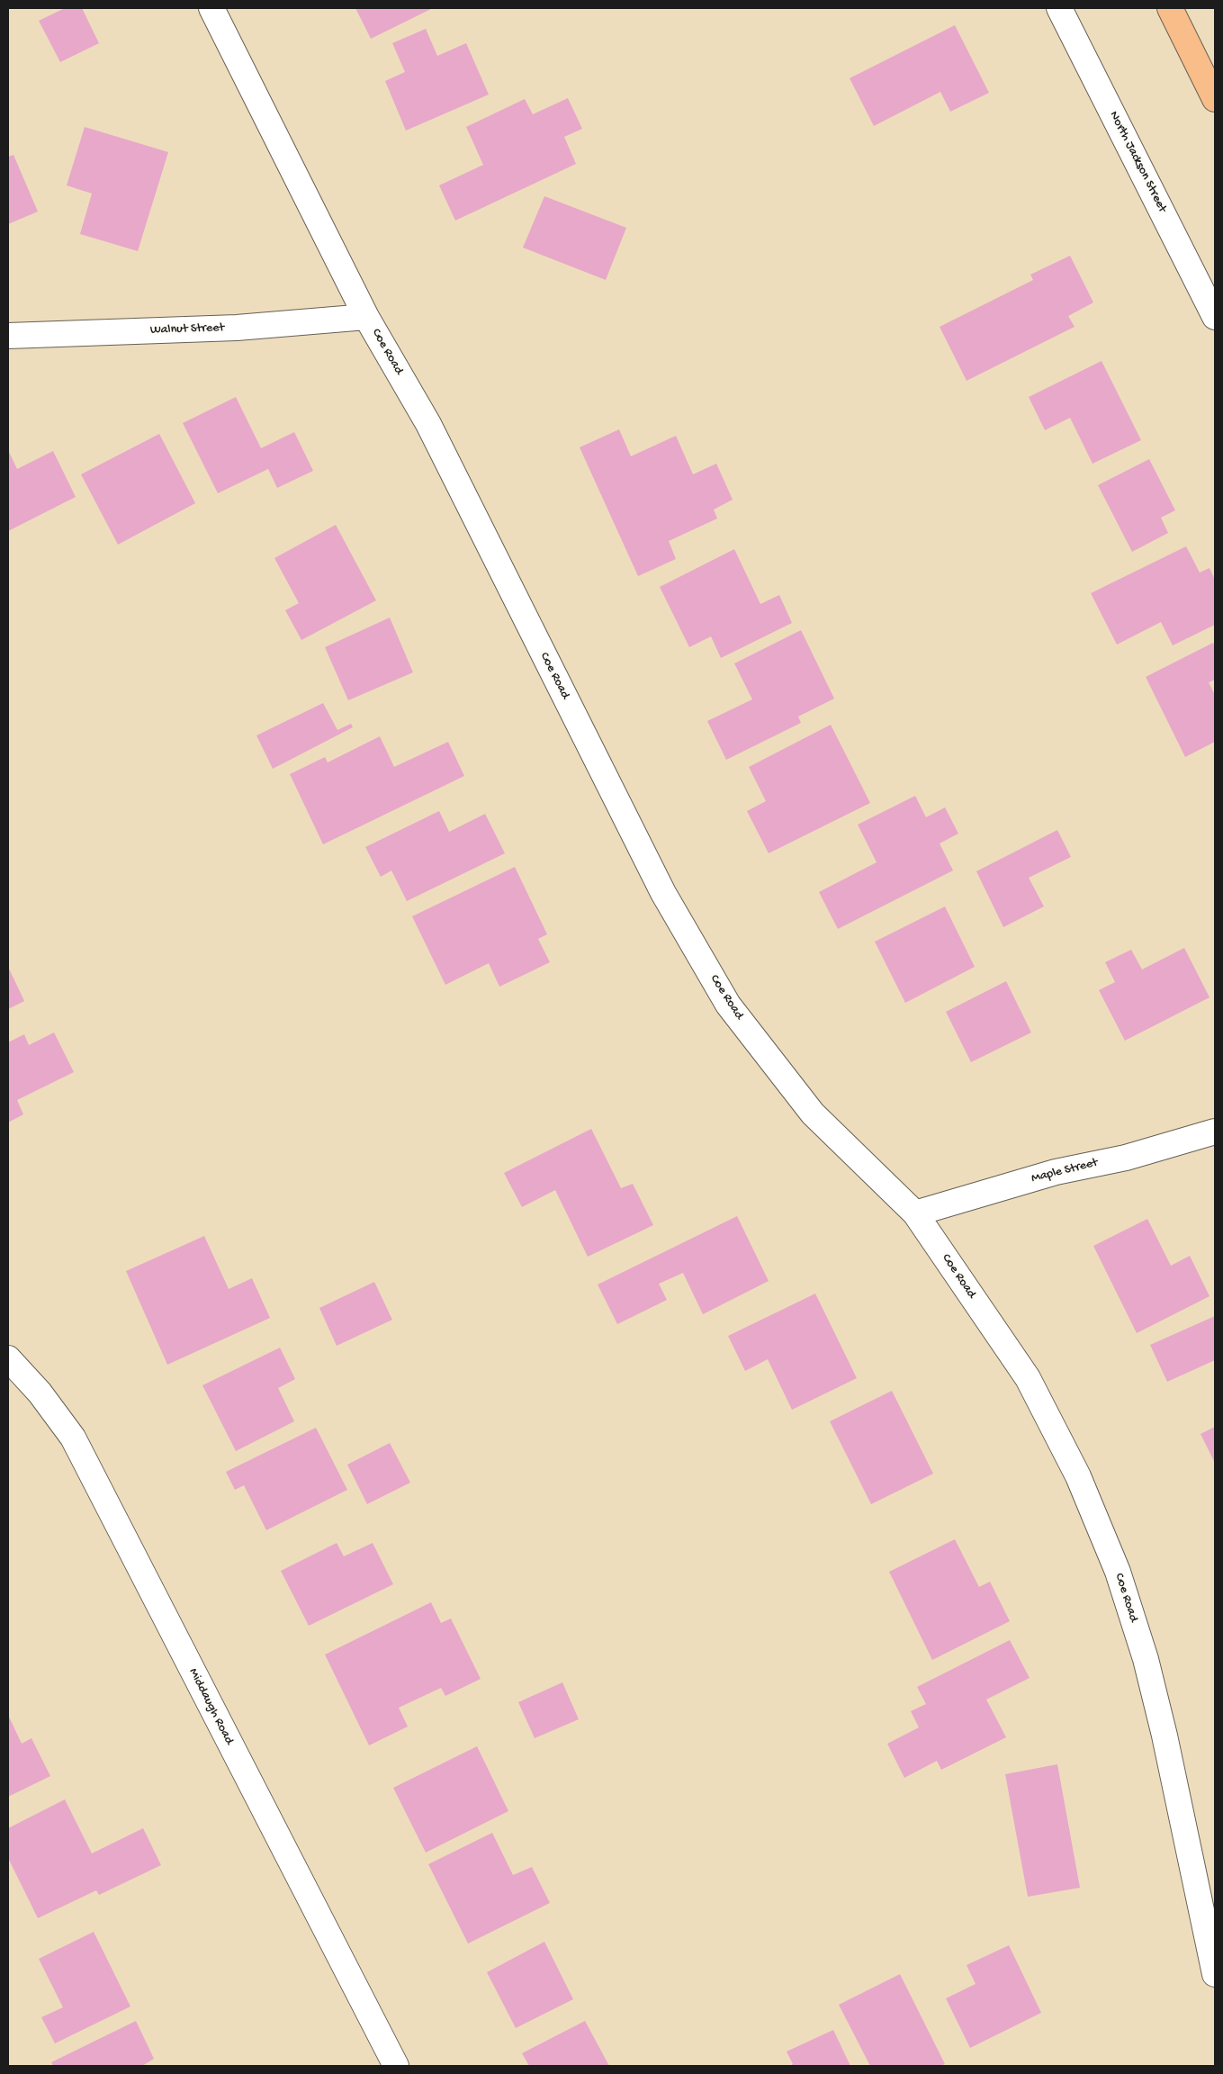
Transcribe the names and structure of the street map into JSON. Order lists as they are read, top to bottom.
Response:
{
  "streets": {
    "street": [
      "North Jackson Street",
      "Walnut Street",
      "Coe Road",
      "Maple Street",
      "Middaugh Road"
    ]
  },
  "crossings": [
    ["Walnut Street", "Coe Road"],
    ["Coe Road", "Maple Street"]
  ]
}
